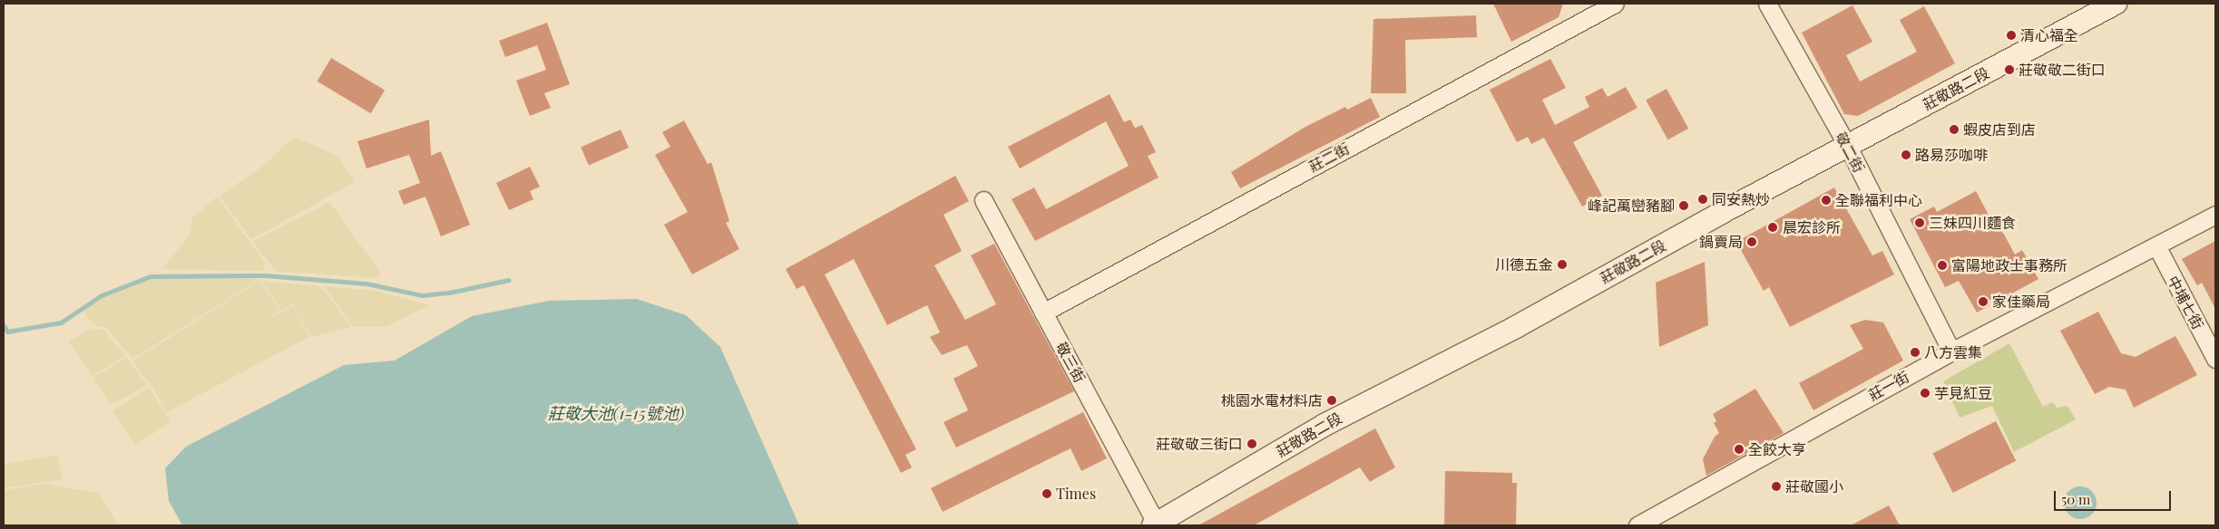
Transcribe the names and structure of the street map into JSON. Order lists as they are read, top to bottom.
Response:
{
  "streets": {
    "street": [
      "莊敬路二段",
      "敬二街",
      "莊二街",
      "中埔七街",
      "敬三街",
      "莊一街"
    ]
  },
  "crossings": [
    ["莊敬路二段", "敬二街"],
    ["莊敬路二段", "敬三街"],
    ["敬二街", "莊一街"],
    ["莊二街", "敬三街"],
    ["中埔七街", "莊一街"]
  ],
  "water": ["莊敬大池(1-15號池)"],
  "places": [
    "清心福全",
    "莊敬敬二街口",
    "蝦皮店到店",
    "路易莎咖啡",
    "同安熱炒",
    "全聯福利中心",
    "峰記萬巒豬腳",
    "三妹四川麵食",
    "晨宏診所",
    "鍋賣局",
    "川德五金",
    "富陽地政士事務所",
    "家佳藥局",
    "八方雲集",
    "芋見紅豆",
    "桃園水電材料店",
    "莊敬敬三街口",
    "全餃大亨",
    "莊敬國小",
    "Times"
  ],
  "scale_bar": "50 m"
}
